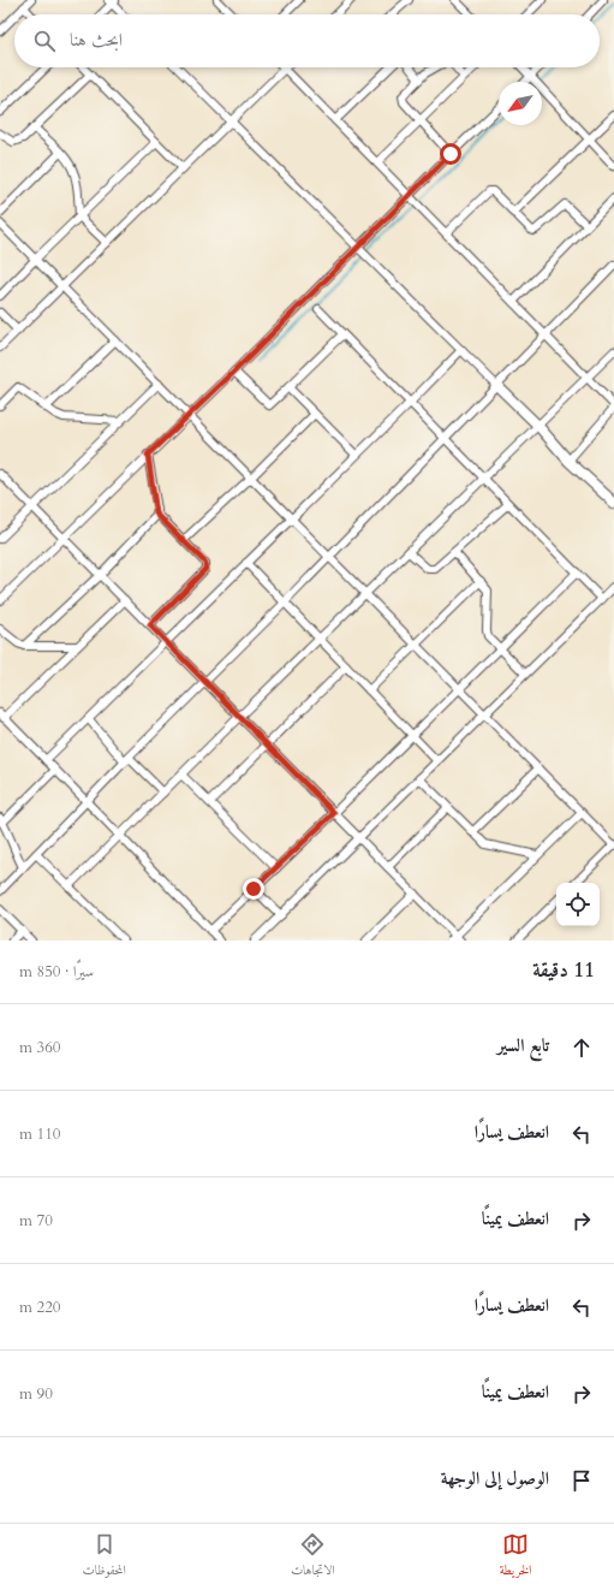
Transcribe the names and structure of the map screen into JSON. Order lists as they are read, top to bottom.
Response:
{
  "north": "bottom left",
  "page": {
    "search": "ابحث هنا",
    "heading": ["11 دقيقة", "سيرًا · 850 m"],
    "list": [
      ["تابع السير", "360 m"],
      ["انعطف يسارًا", "110 m"],
      ["انعطف يمينًا", "70 m"],
      ["انعطف يسارًا", "220 m"],
      ["انعطف يمينًا", "90 m"],
      "الوصول إلى الوجهة"
    ],
    "nav": ["الخريطة", "الاتجاهات", "المحفوظات"]
  }
}
